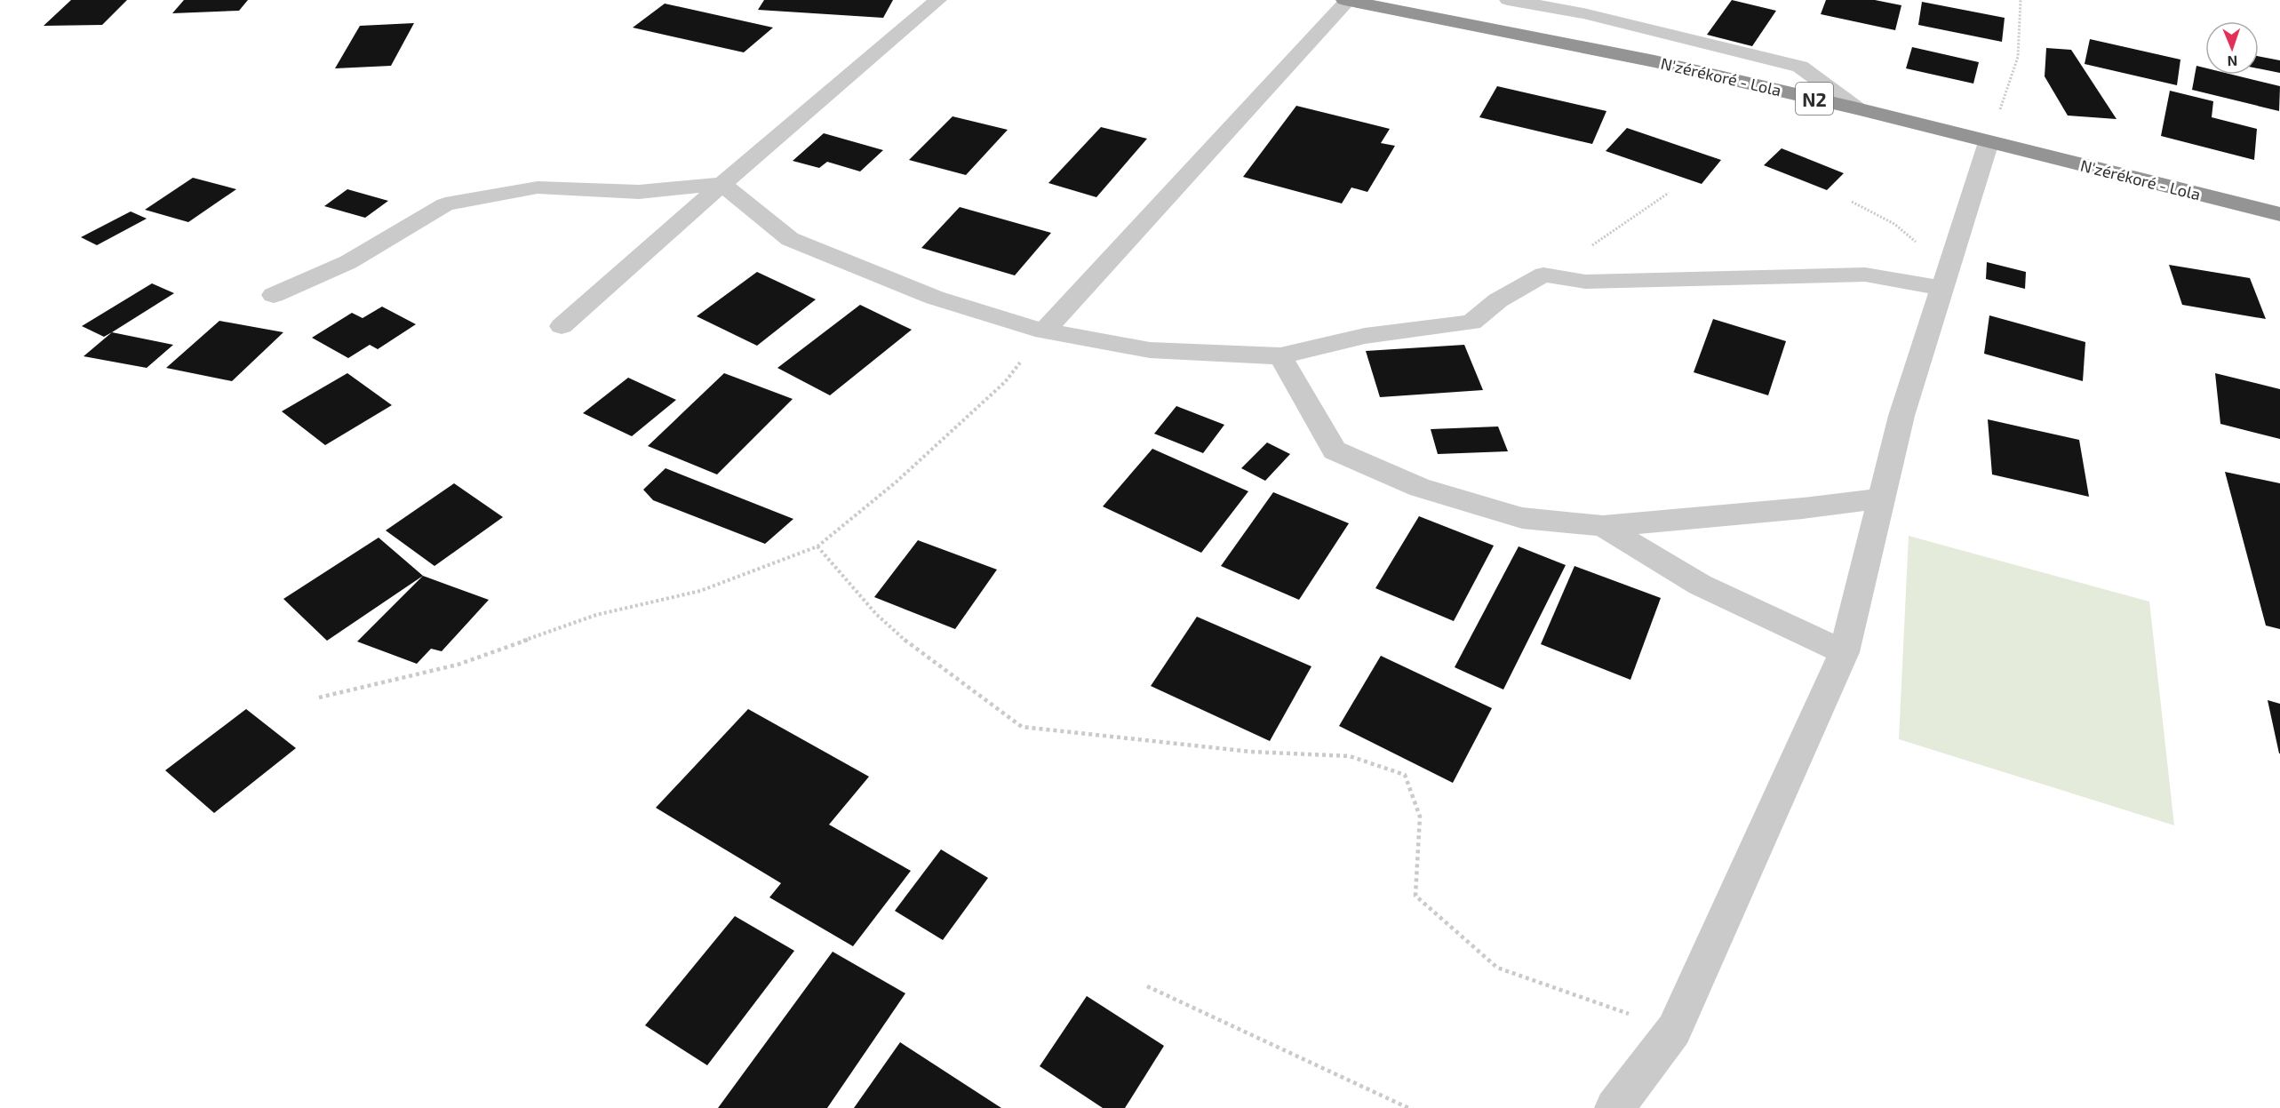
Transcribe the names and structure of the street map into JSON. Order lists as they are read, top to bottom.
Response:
{
  "streets": {
    "highway": ["N'zérékoré - Lola", "N2"]
  },
  "north": "bottom"
}
